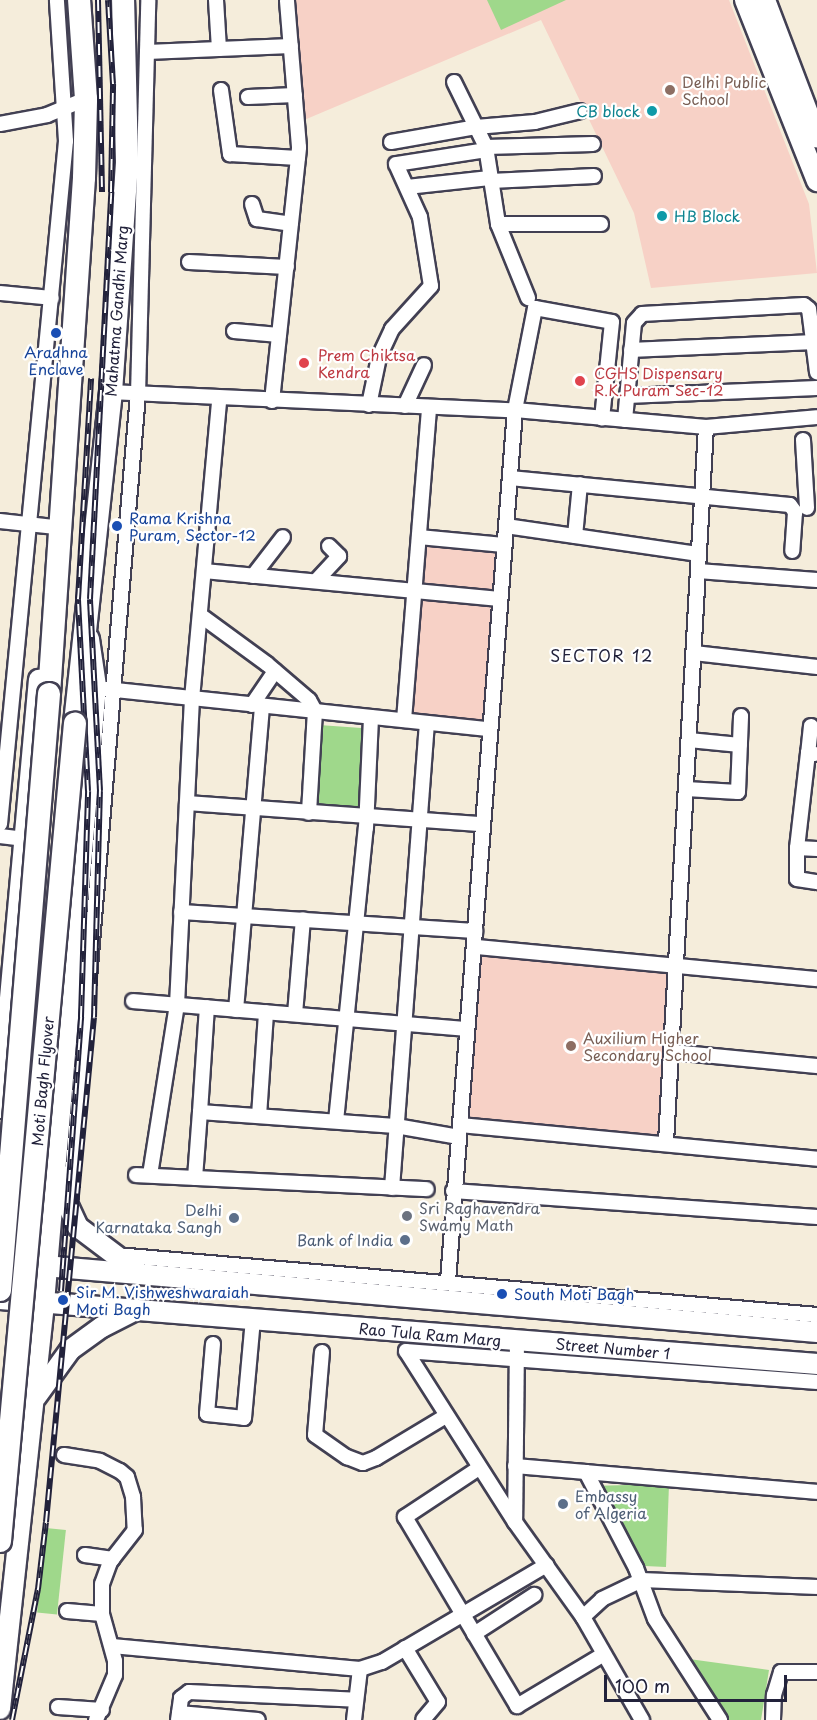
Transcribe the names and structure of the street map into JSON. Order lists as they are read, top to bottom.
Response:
{
  "streets": {
    "main road": ["Mahatma Gandhi Marg", "Moti Bagh Flyover"],
    "street": ["Rao Tula Ram Marg", "Street Number 1"]
  },
  "crossings": [
    ["Mahatma Gandhi Marg", "Moti Bagh Flyover"],
    ["Rao Tula Ram Marg", "Street Number 1"]
  ],
  "districts": ["SECTOR 12"],
  "places": [
    "Delhi Public School",
    "CB block",
    "HB Block",
    "Aradhna Enclave",
    "Prem Chiktsa Kendra",
    "CGHS Dispensary R.K.Puram Sec-12",
    "Rama Krishna Puram, Sector-12",
    "Auxilium Higher Secondary School",
    "Sri Raghavendra Swamy Math",
    "Delhi Karnataka Sangh",
    "Bank of India",
    "South Moti Bagh",
    "Sir M. Vishweshwaraiah Moti Bagh",
    "Embassy of Algeria"
  ],
  "scale_bar": "100 m"
}
